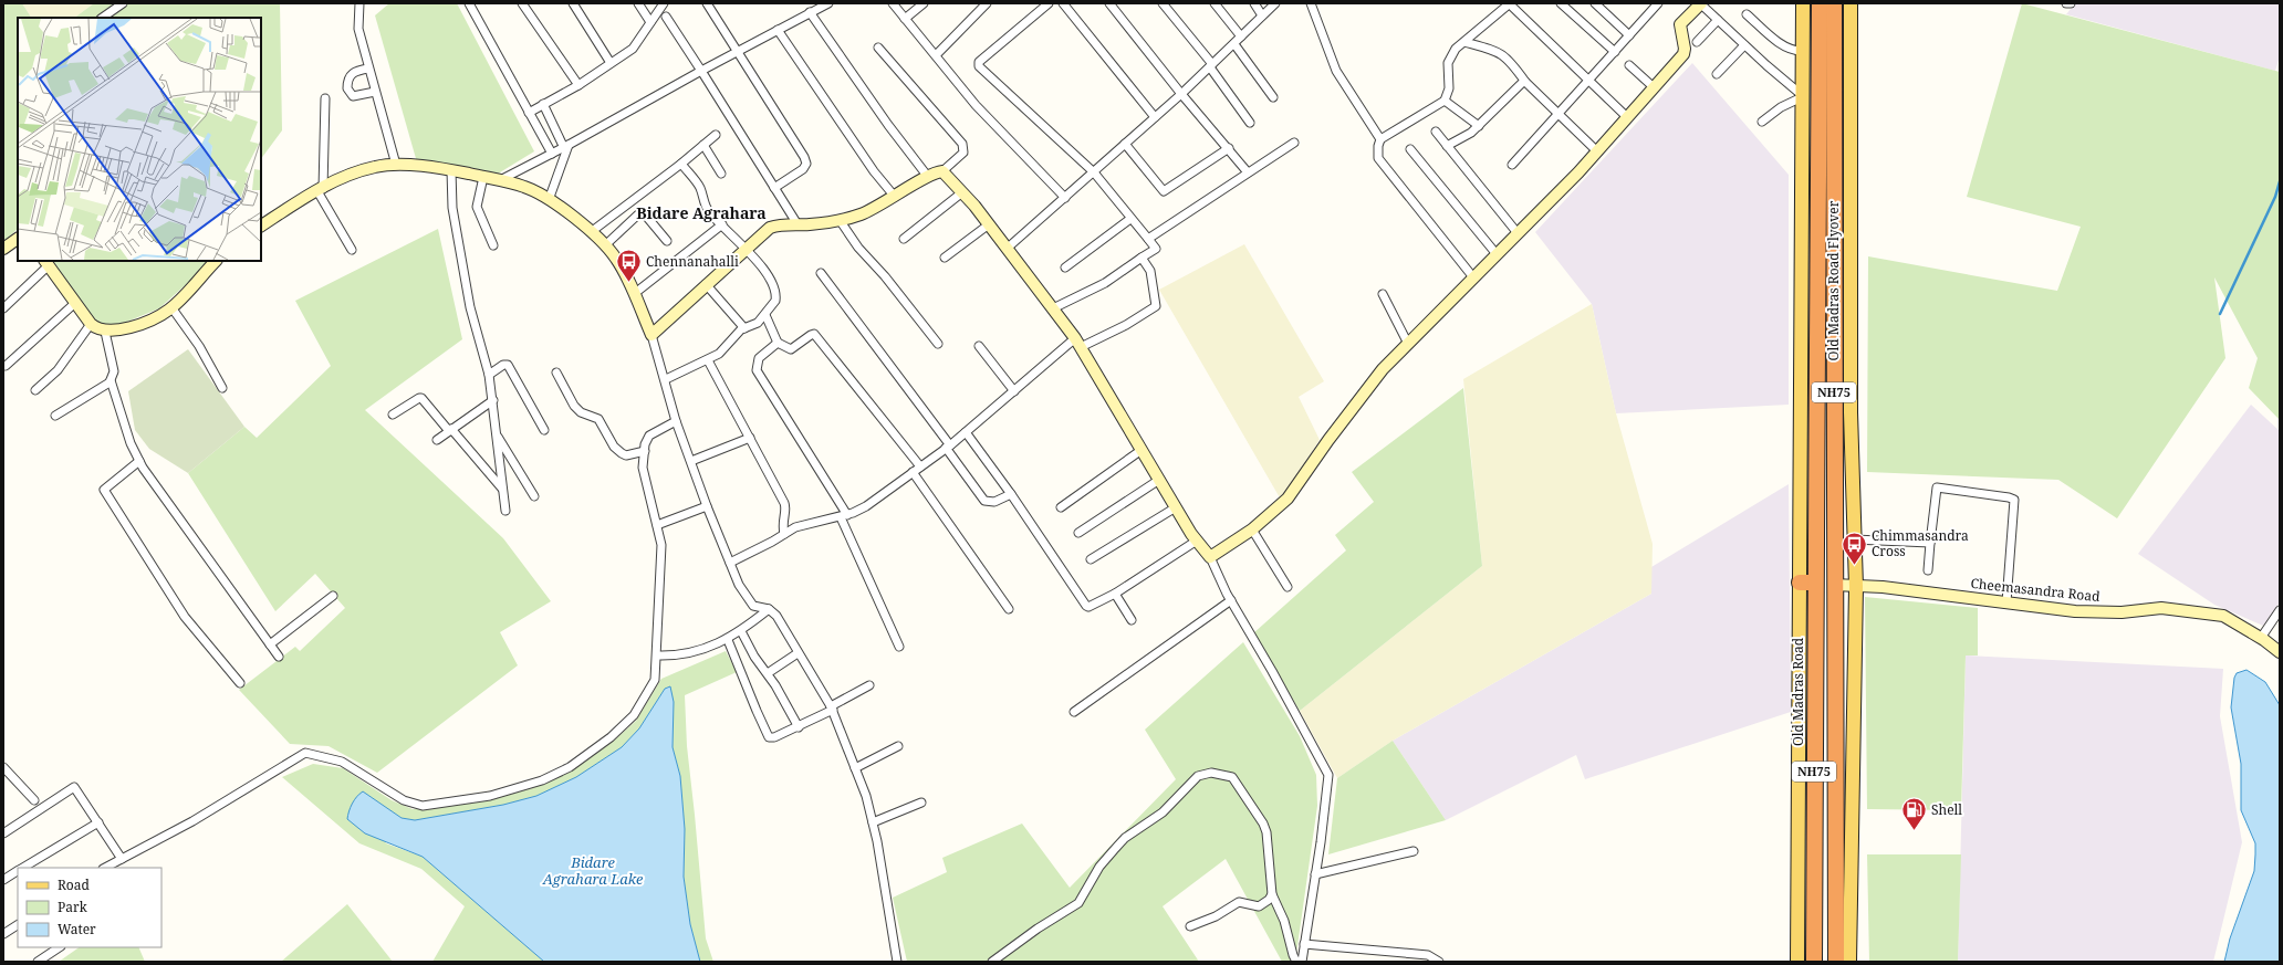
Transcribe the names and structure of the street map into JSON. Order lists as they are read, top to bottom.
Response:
{
  "streets": {
    "highway": ["Old Madras Road Flyover", "NH75", "Old Madras Road"],
    "street": ["Cheemasandra Road"]
  },
  "crossings": [
    ["Old Madras Road Flyover", "NH75"],
    ["Old Madras Road Flyover", "Cheemasandra Road"],
    ["Old Madras Road Flyover", "Old Madras Road"],
    ["NH75", "Cheemasandra Road"]
  ],
  "districts": ["Bidare Agrahara"],
  "water": ["Bidare Agrahara Lake"],
  "places": {
    "bus stop": ["Chennanahalli", "Chimmasandra Cross"],
    "fuel station": ["Shell"]
  },
  "legend": ["Road", "Park", "Water"]
}
